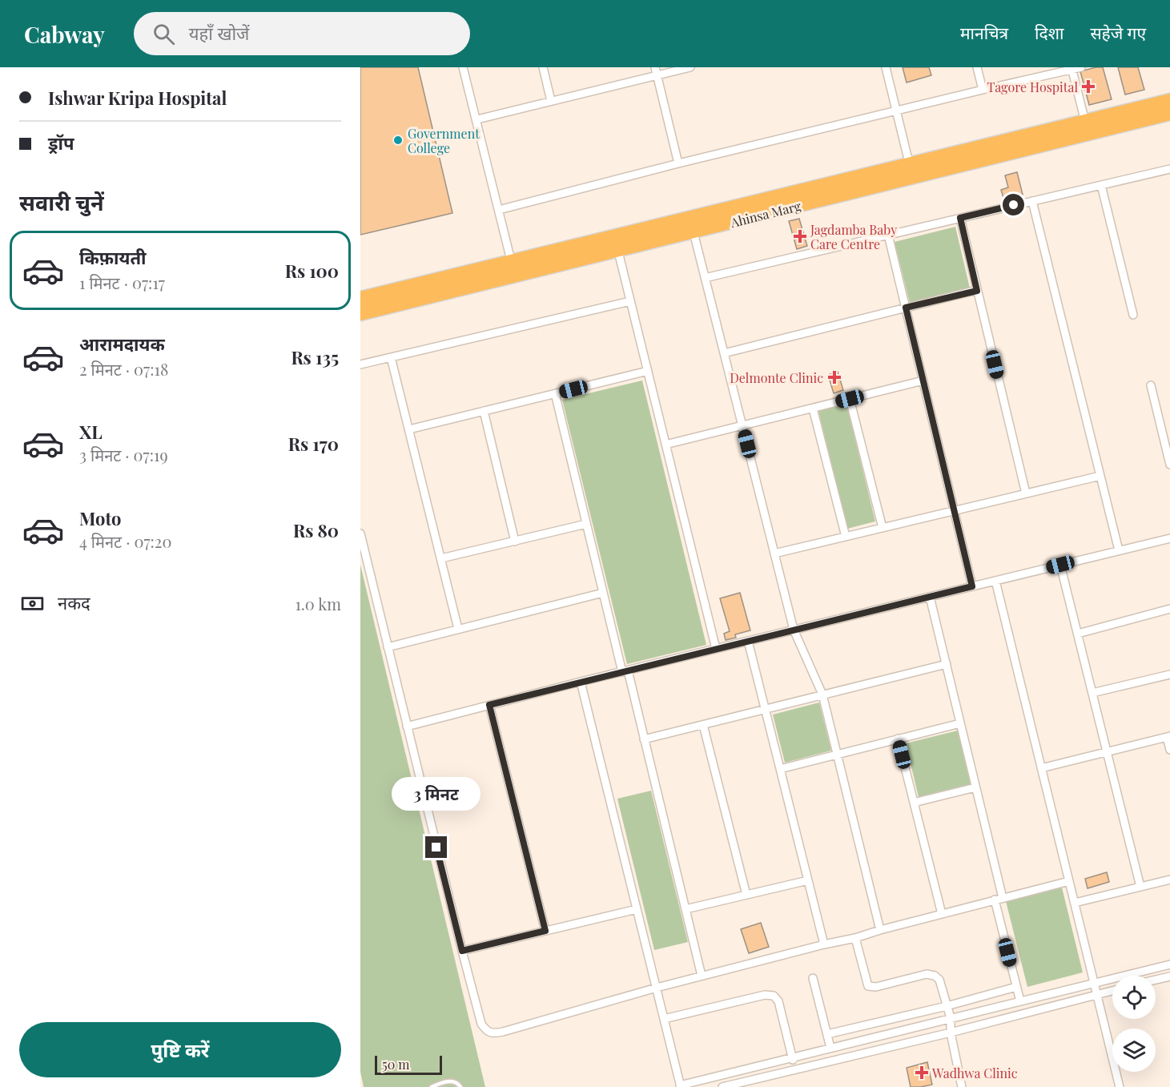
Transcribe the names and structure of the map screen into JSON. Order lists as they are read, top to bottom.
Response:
{
  "streets": {
    "highway": ["Ahinsa Marg"]
  },
  "places": {
    "health": [
      "Tagore Hospital",
      "Jagdamba Baby Care Centre",
      "Delmonte Clinic",
      "Wadhwa Clinic"
    ],
    "other": ["Government College"]
  },
  "scale_bar": "50 m",
  "page": {
    "header": "Cabway",
    "search": "यहाँ खोजें",
    "nav": ["मानचित्र", "दिशा", "सहेजे गए"],
    "banner": ["Ishwar Kripa Hospital", "ड्रॉप"],
    "heading": "सवारी चुनें",
    "list": [
      {
        "name": "किफ़ायती",
        "note": "1 मिनट · 07:17",
        "value": "Rs 100"
      },
      {
        "name": "आरामदायक",
        "note": "2 मिनट · 07:18",
        "value": "Rs 135"
      },
      {
        "name": "XL",
        "note": "3 मिनट · 07:19",
        "value": "Rs 170"
      },
      {
        "name": "Moto",
        "note": "4 मिनट · 07:20",
        "value": "Rs 80"
      }
    ],
    "pay": ["नकद", "1.0 km"],
    "bubble": "3 मिनट",
    "buttons": "पुष्टि करें",
    "scale": "50 m"
  }
}
